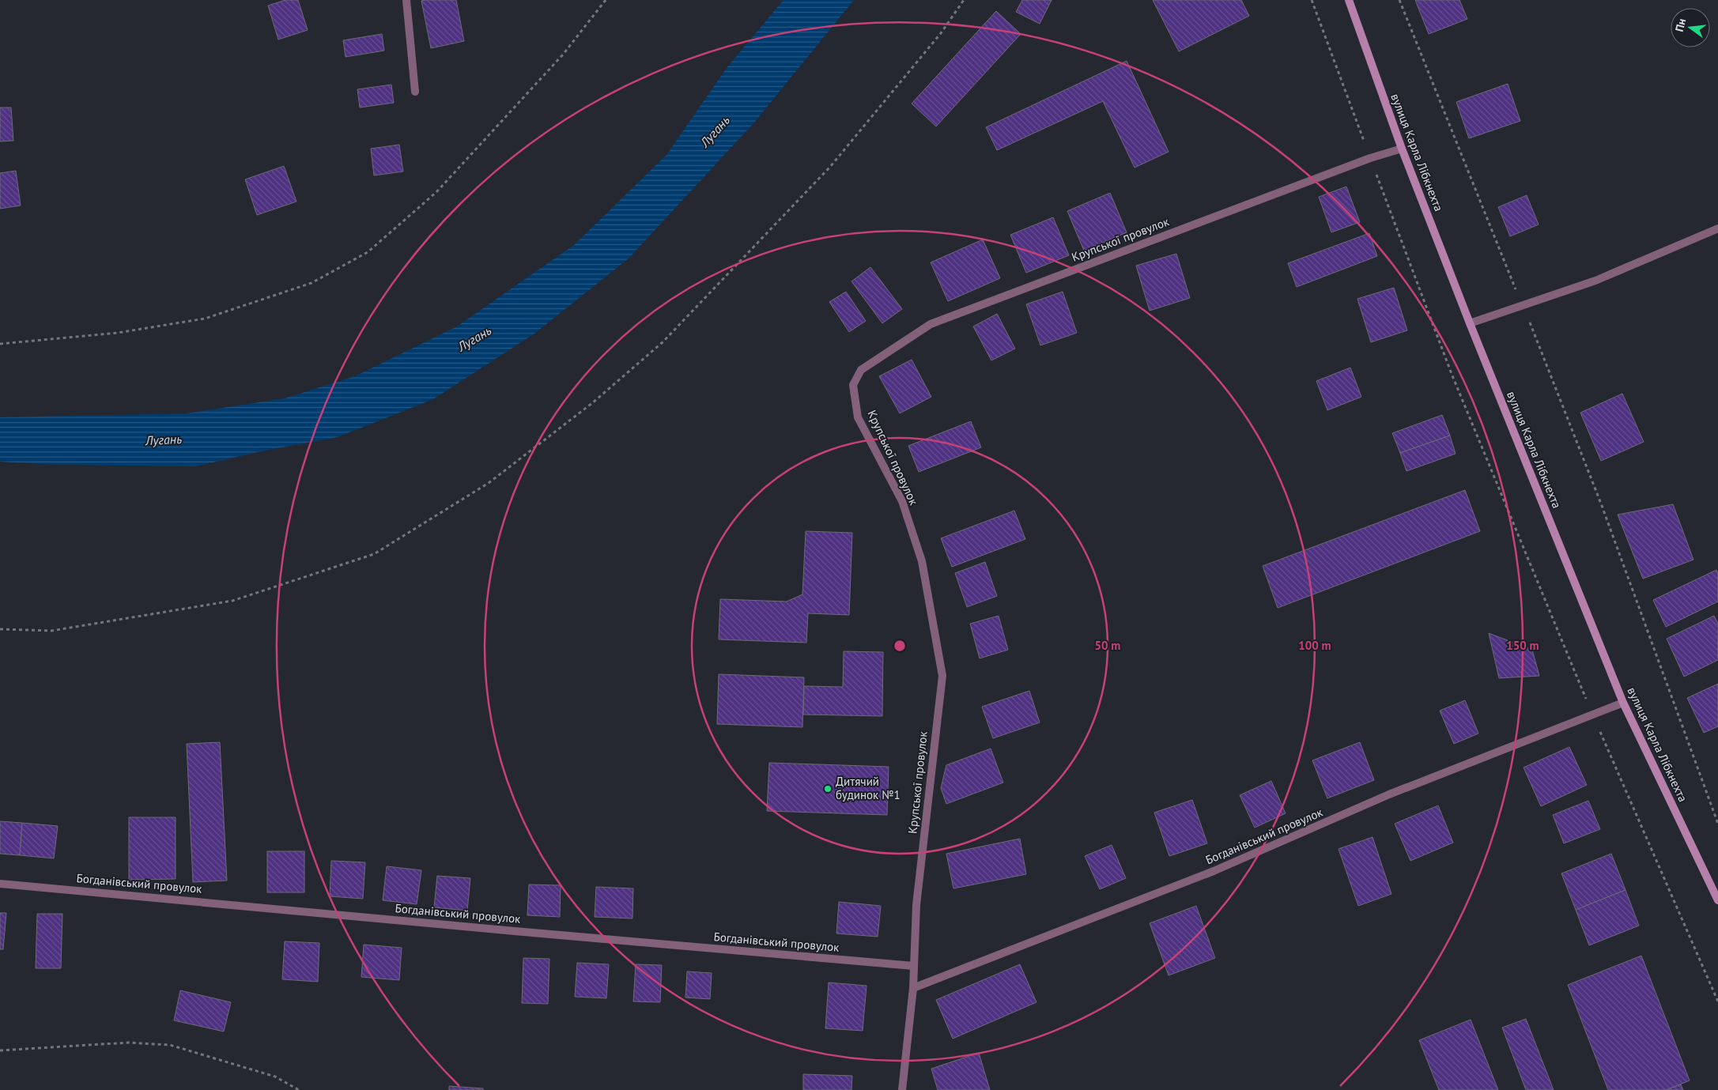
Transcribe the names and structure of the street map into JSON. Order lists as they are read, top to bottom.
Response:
{
  "streets": {
    "street": ["вулиця Карла Лібкнехта", "Крупської провулок", "Богданівський провулок"]
  },
  "crossings": [
    ["вулиця Карла Лібкнехта", "Крупської провулок"],
    ["вулиця Карла Лібкнехта", "Богданівський провулок"],
    ["Крупської провулок", "Богданівський провулок"]
  ],
  "water": ["Лугань"],
  "places": ["Дитячий будинок №1"],
  "north": "left",
  "rings": ["50 m", "100 m", "150 m"]
}
